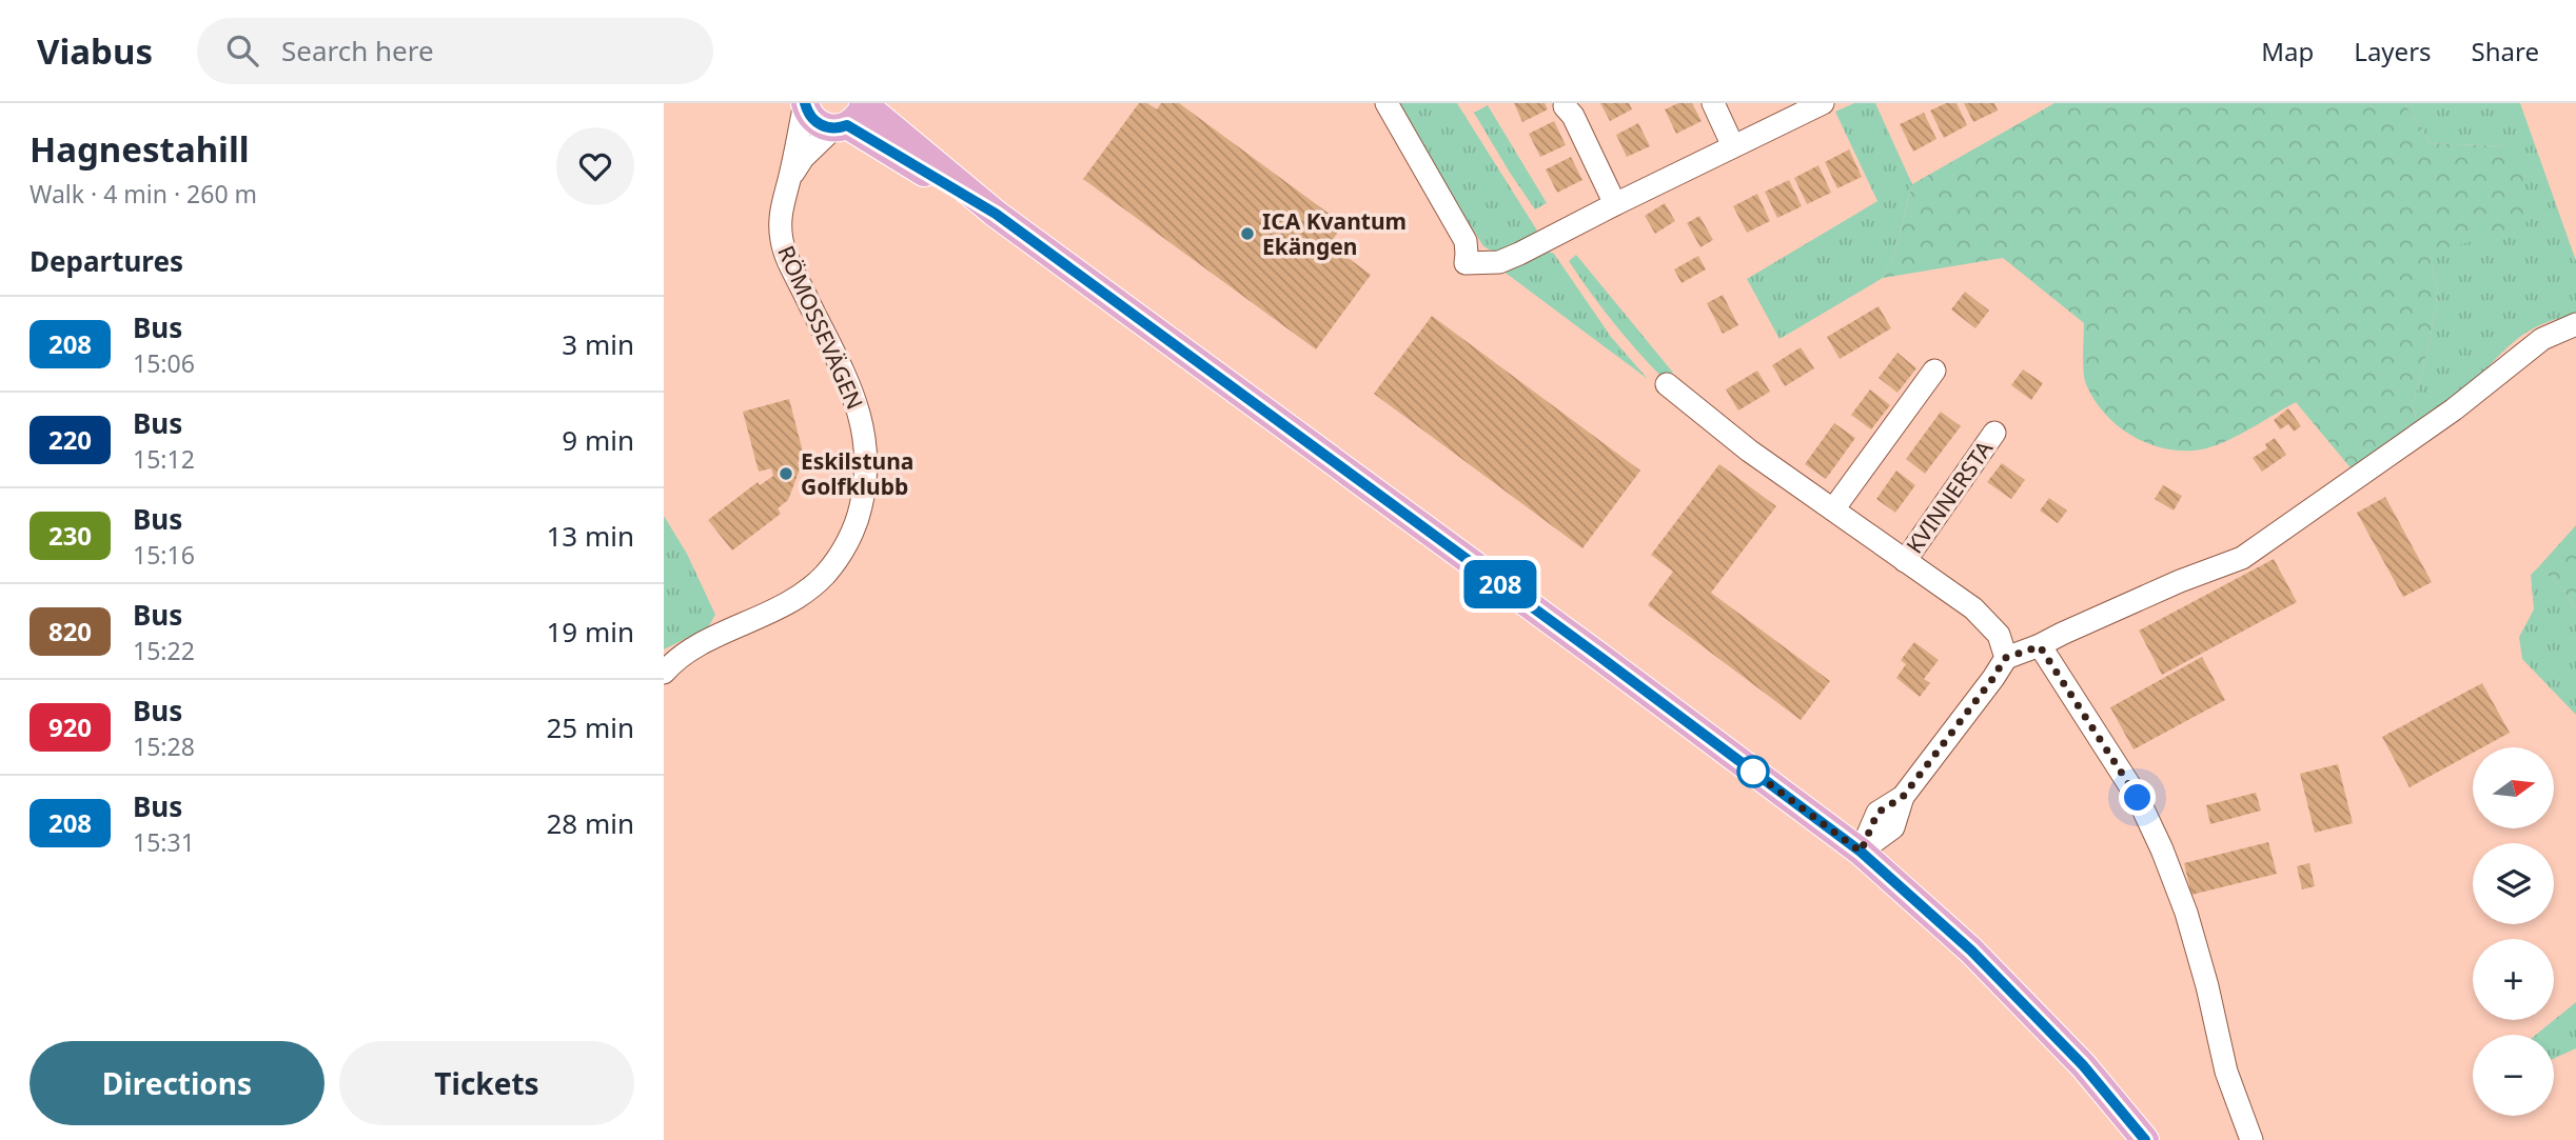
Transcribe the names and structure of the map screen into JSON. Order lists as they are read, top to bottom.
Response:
{
  "streets": {
    "street": ["RÖMOSSEVÄGEN", "KVINNERSTA"]
  },
  "places": ["ICA Kvantum Ekängen", "Eskilstuna Golfklubb"],
  "lines": ["bus line 208"],
  "north": "right",
  "page": {
    "header": "Viabus",
    "search": "Search here",
    "nav": ["Map", "Layers", "Share"],
    "heading": [
      ["Hagnestahill", "Walk · 4 min · 260 m"],
      "Departures"
    ],
    "on_map": "208",
    "list": [
      {
        "mark": "208",
        "name": "Bus",
        "note": "15:06",
        "value": "3 min"
      },
      {
        "mark": "220",
        "name": "Bus",
        "note": "15:12",
        "value": "9 min"
      },
      {
        "mark": "230",
        "name": "Bus",
        "note": "15:16",
        "value": "13 min"
      },
      {
        "mark": "820",
        "name": "Bus",
        "note": "15:22",
        "value": "19 min"
      },
      {
        "mark": "920",
        "name": "Bus",
        "note": "15:28",
        "value": "25 min"
      },
      {
        "mark": "208",
        "name": "Bus",
        "note": "15:31",
        "value": "28 min"
      }
    ],
    "map_buttons": ["+", "−"],
    "buttons": ["Directions", "Tickets"]
  }
}
